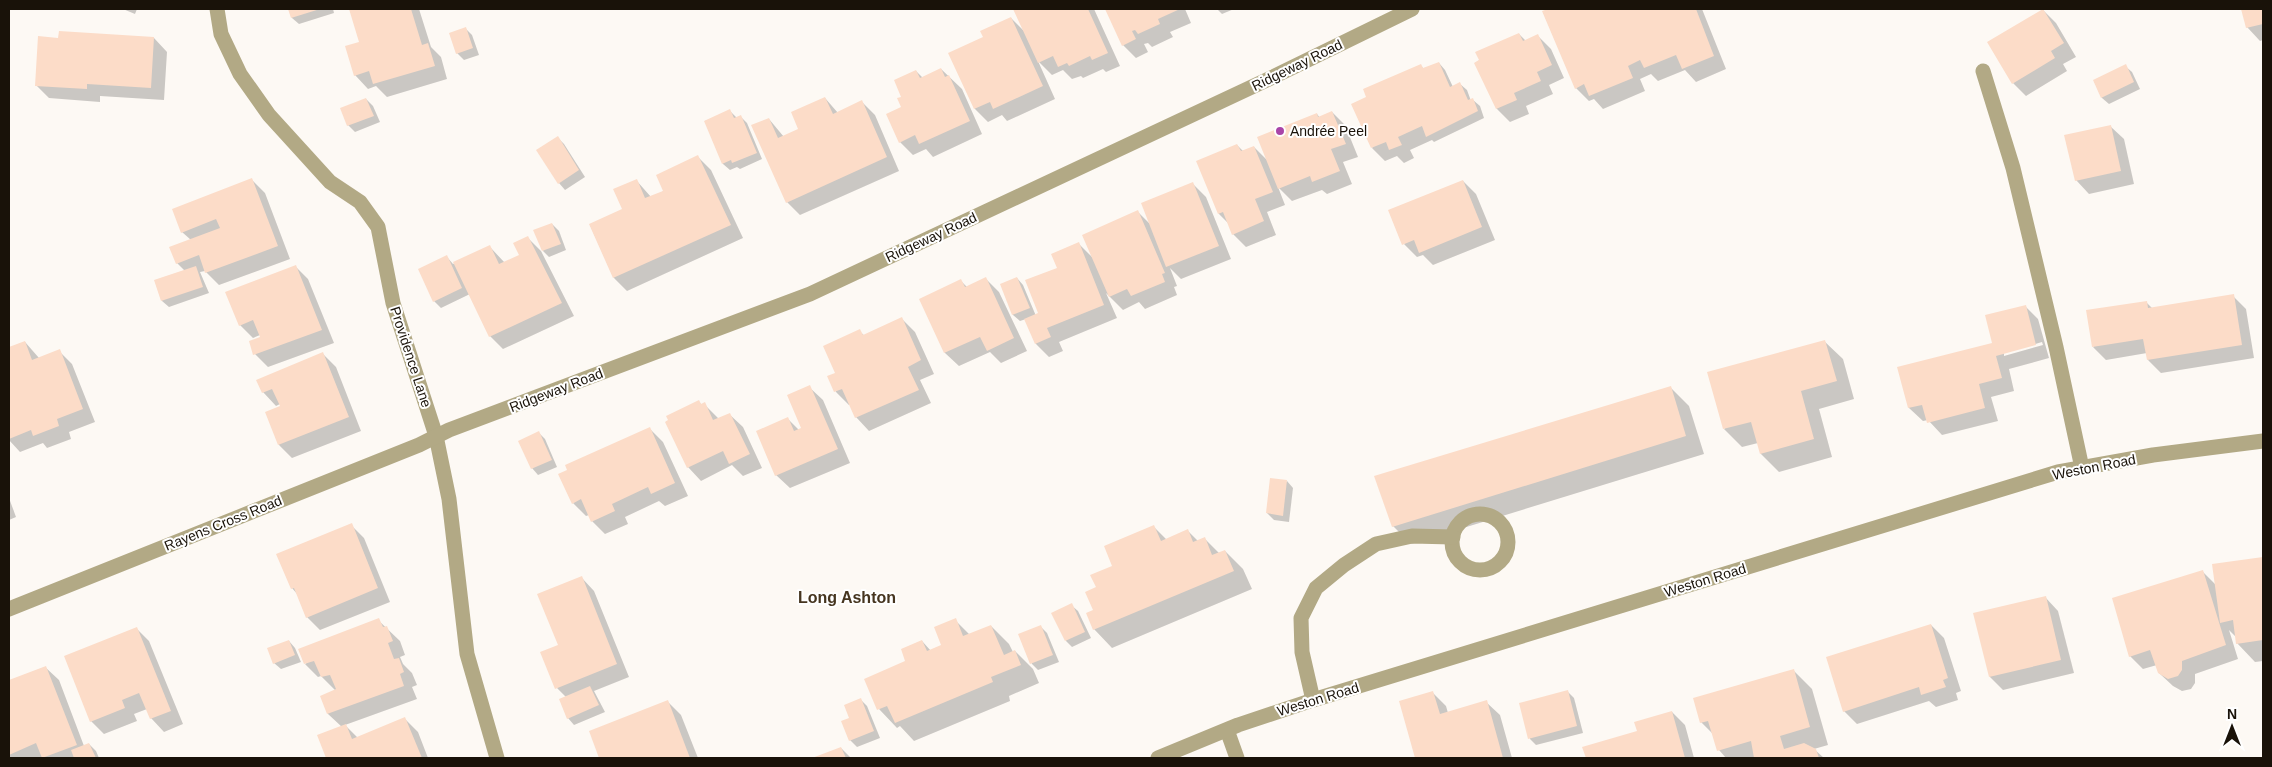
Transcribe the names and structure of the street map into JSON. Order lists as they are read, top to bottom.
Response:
{
  "streets": {
    "street": [
      "Ridgeway Road",
      "Providence Lane",
      "Weston Road",
      "Rayens Cross Road"
    ]
  },
  "crossings": [
    ["Ridgeway Road", "Providence Lane"],
    ["Ridgeway Road", "Rayens Cross Road"],
    ["Providence Lane", "Rayens Cross Road"]
  ],
  "districts": ["Long Ashton"],
  "places": ["Andrée Peel"],
  "north": "top"
}
